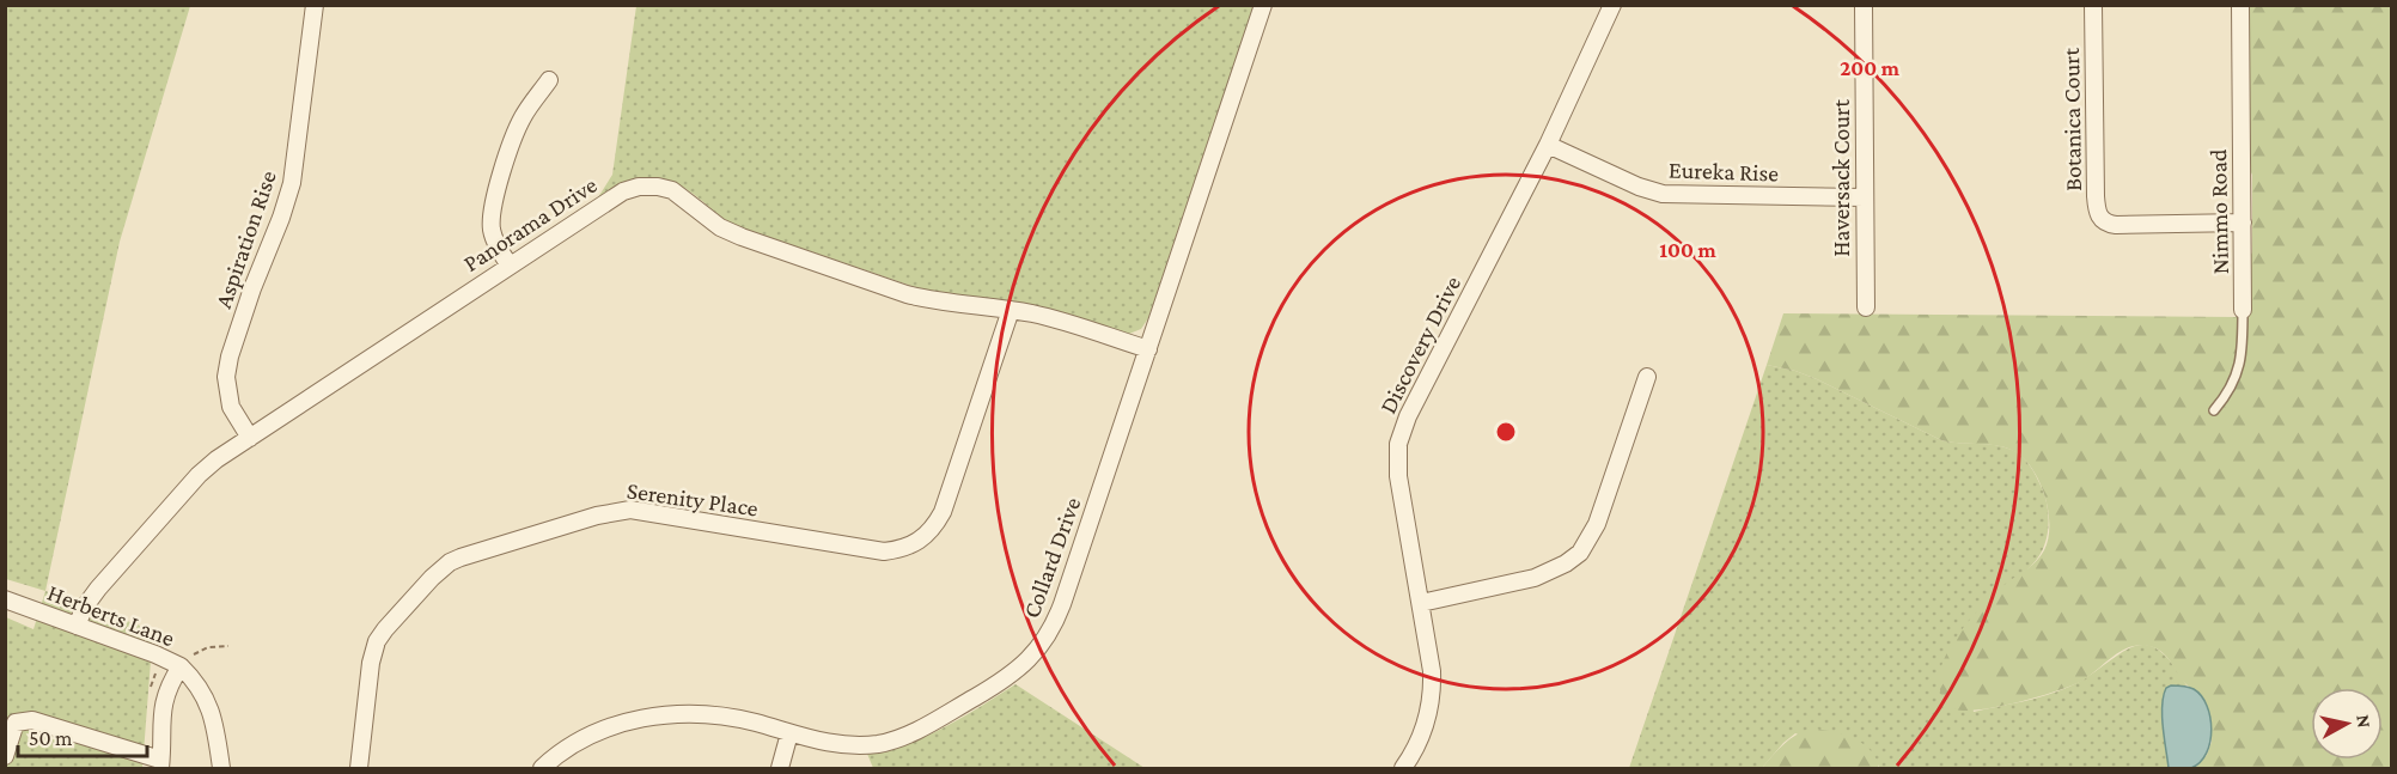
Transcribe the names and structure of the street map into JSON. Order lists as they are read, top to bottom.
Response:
{
  "streets": {
    "street": [
      "Botanica Court",
      "Eureka Rise",
      "Haversack Court",
      "Nimmo Road",
      "Panorama Drive",
      "Aspiration Rise",
      "Discovery Drive",
      "Serenity Place",
      "Collard Drive",
      "Herberts Lane"
    ]
  },
  "crossings": [
    ["Botanica Court", "Nimmo Road"],
    ["Eureka Rise", "Haversack Court"],
    ["Eureka Rise", "Discovery Drive"],
    ["Panorama Drive", "Aspiration Rise"],
    ["Panorama Drive", "Serenity Place"],
    ["Panorama Drive", "Collard Drive"],
    ["Panorama Drive", "Herberts Lane"]
  ],
  "scale_bar": "50 m",
  "north": "right",
  "rings": ["200 m", "100 m"]
}
